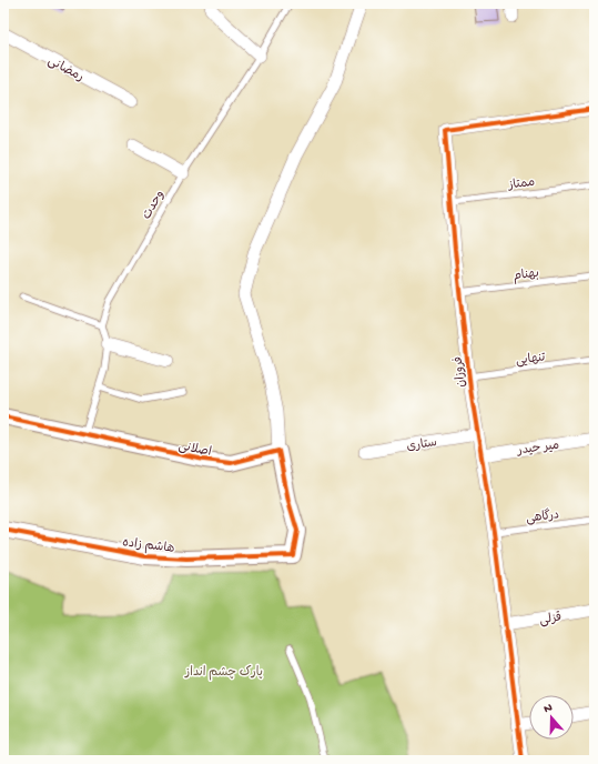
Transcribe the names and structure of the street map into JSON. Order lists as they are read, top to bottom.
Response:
{
  "streets": {
    "street": [
      "رمضانی",
      "فروزان",
      "ستاری",
      "میر حیدر",
      "اصلانی",
      "هاشم زاده",
      "قزلی"
    ],
    "lane": [
      "ممتاز",
      "وحدت",
      "بهنام",
      "تنهایی",
      "درگاهی"
    ]
  },
  "crossings": [
    ["ممتاز", "فروزان"],
    ["بهنام", "فروزان"],
    ["تنهایی", "فروزان"],
    ["فروزان", "ستاری"],
    ["فروزان", "میر حیدر"],
    ["فروزان", "درگاهی"],
    ["فروزان", "قزلی"],
    ["اصلانی", "هاشم زاده"]
  ],
  "parks": ["پارک چشم انداز"],
  "north": "top"
}
